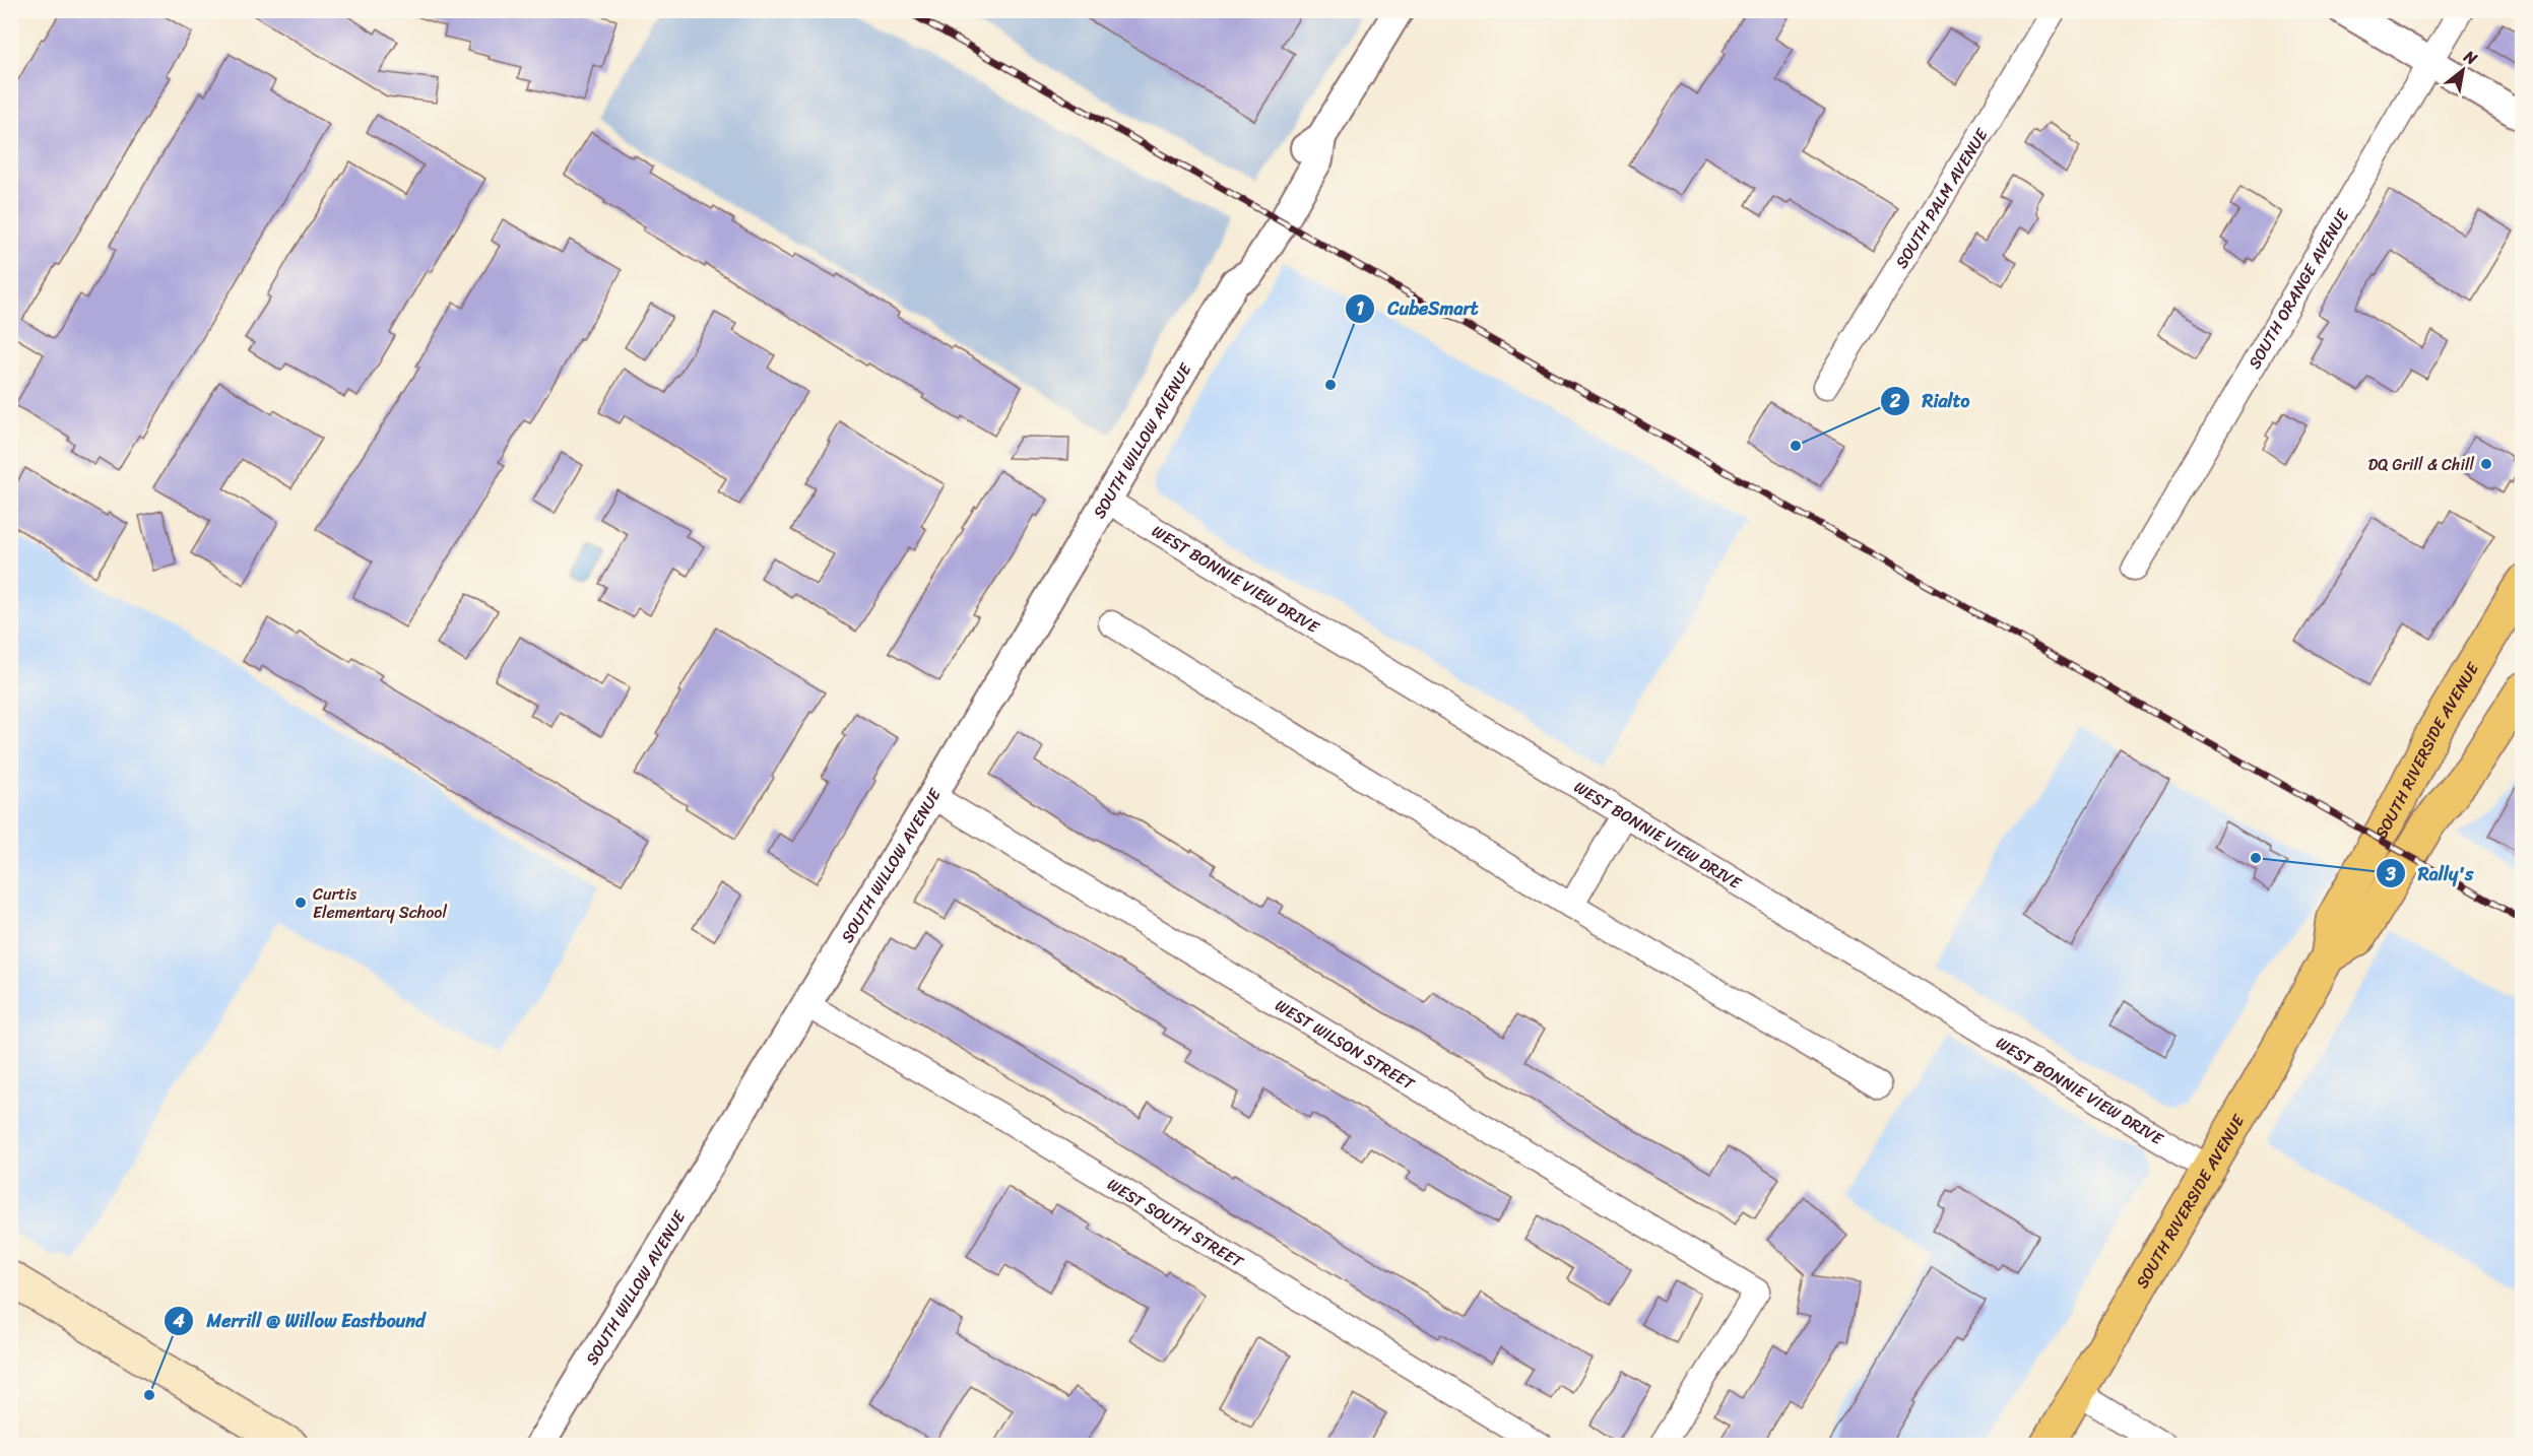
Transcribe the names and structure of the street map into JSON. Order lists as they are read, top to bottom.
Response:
{
  "streets": {
    "main road": ["SOUTH RIVERSIDE AVENUE"],
    "street": [
      "SOUTH PALM AVENUE",
      "SOUTH ORANGE AVENUE",
      "SOUTH WILLOW AVENUE",
      "WEST BONNIE VIEW DRIVE",
      "WEST WILSON STREET",
      "WEST SOUTH STREET"
    ]
  },
  "crossings": [
    ["SOUTH WILLOW AVENUE", "WEST BONNIE VIEW DRIVE"],
    ["SOUTH WILLOW AVENUE", "WEST WILSON STREET"],
    ["SOUTH WILLOW AVENUE", "WEST SOUTH STREET"],
    ["WEST BONNIE VIEW DRIVE", "SOUTH RIVERSIDE AVENUE"]
  ],
  "places": [
    "CubeSmart",
    "Rialto",
    "DQ Grill & Chill",
    "Rally's",
    "Curtis Elementary School",
    "Merrill @ Willow Eastbound"
  ],
  "north": "top right"
}
